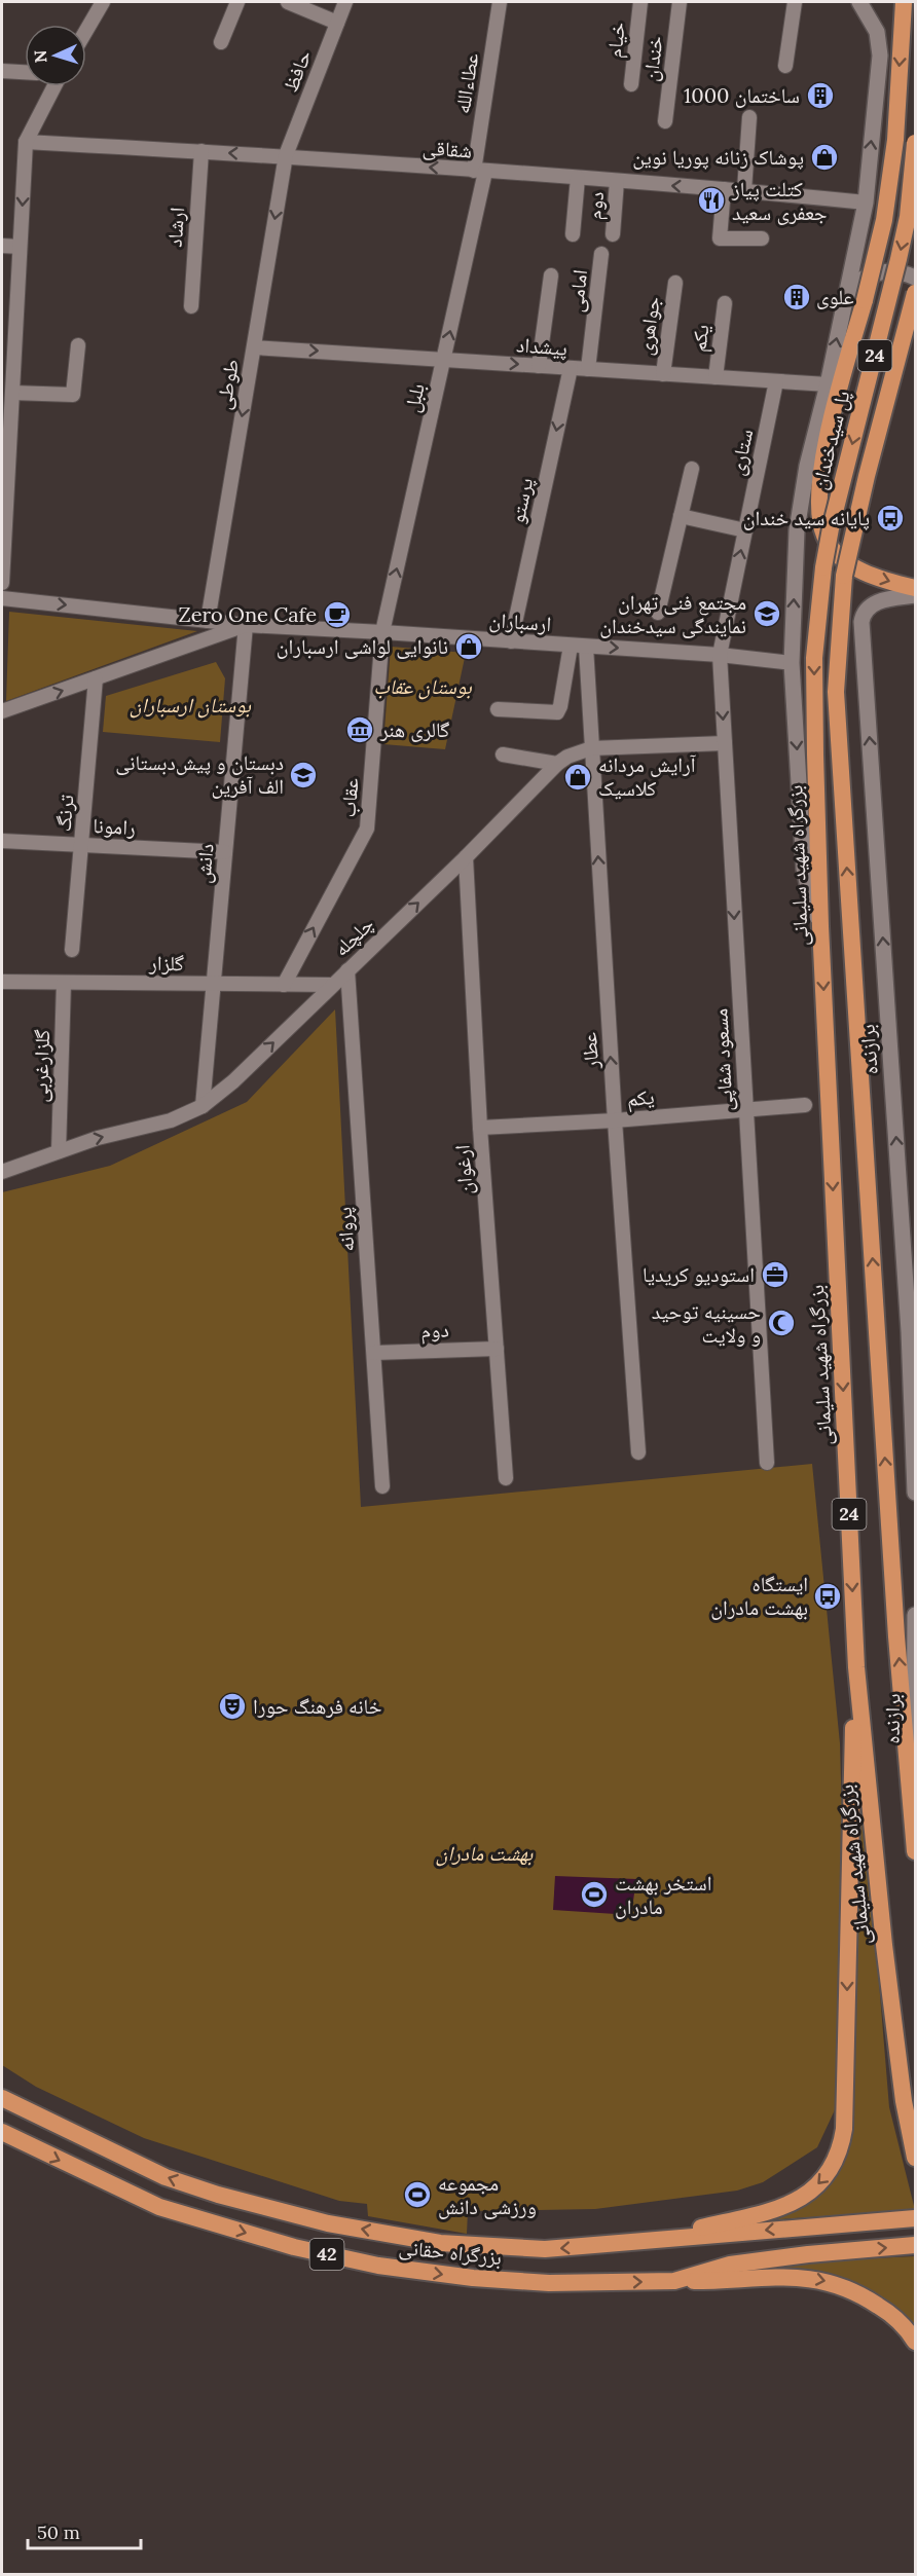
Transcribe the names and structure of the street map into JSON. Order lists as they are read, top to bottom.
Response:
{
  "streets": {
    "highway": [
      "24",
      "پل سیدخندان",
      "بزرگراه شهید سلیمانی",
      "بزرگراه حقانی",
      "42"
    ],
    "main road": ["برازنده"],
    "street": [
      "خیام",
      "خندان",
      "حافظ",
      "عطاءالله",
      "شقاقی",
      "دوم",
      "ارشاد",
      "امامی",
      "جواهری",
      "یکم",
      "پیشداد",
      "طوطی",
      "بلبل",
      "ستاری",
      "پرستو",
      "ارسباران",
      "عقاب",
      "ترنگ",
      "رامونا",
      "دانش",
      "چلچله",
      "گلزار",
      "عطار",
      "مسعود شفاپی",
      "گلزارغربی",
      "ارغوان",
      "پروانه"
    ]
  },
  "crossings": [
    ["حافظ", "شقاقی"],
    ["حافظ", "طوطی"],
    ["عطاءالله", "شقاقی"],
    ["عطاءالله", "بلبل"],
    ["شقاقی", "دوم"],
    ["شقاقی", "ارشاد"],
    ["شقاقی", "طوطی"],
    ["شقاقی", "بلبل"],
    ["دوم", "ارغوان"],
    ["دوم", "پروانه"],
    ["امامی", "پیشداد"],
    ["جواهری", "پیشداد"],
    ["یکم", "پیشداد"],
    ["یکم", "عطار"],
    ["یکم", "مسعود شفاپی"],
    ["یکم", "ارغوان"],
    ["پیشداد", "طوطی"],
    ["پیشداد", "بلبل"],
    ["پیشداد", "ستاری"],
    ["پیشداد", "پرستو"],
    ["24", "برازنده"],
    ["طوطی", "ارسباران"],
    ["بلبل", "ارسباران"],
    ["بلبل", "عقاب"],
    ["پل سیدخندان", "بزرگراه شهید سلیمانی"],
    ["ستاری", "ارسباران"],
    ["ستاری", "مسعود شفاپی"],
    ["پرستو", "ارسباران"],
    ["ارسباران", "عقاب"],
    ["ارسباران", "ترنگ"],
    ["ارسباران", "دانش"],
    ["ارسباران", "عطار"],
    ["ارسباران", "مسعود شفاپی"],
    ["عقاب", "گلزار"],
    ["ترنگ", "رامونا"],
    ["رامونا", "دانش"],
    ["دانش", "چلچله"],
    ["دانش", "گلزار"],
    ["چلچله", "گلزار"],
    ["چلچله", "عطار"],
    ["چلچله", "مسعود شفاپی"],
    ["چلچله", "گلزارغربی"],
    ["چلچله", "ارغوان"],
    ["چلچله", "پروانه"],
    ["گلزار", "گلزارغربی"]
  ],
  "one_way": [
    "شقاقی",
    "پیشداد",
    "طوطی",
    "بلبل",
    "پرستو",
    "ارسباران",
    "عقاب",
    "چلچله",
    "عطار",
    "مسعود شفاپی"
  ],
  "parks": ["بوستان عقاب", "بوستان ارسباران", "بهشت مادران"],
  "places": {
    "building": ["ساختمان 1000", "علوی"],
    "shop": ["پوشاک زنانه پوریا نوین", "نانوایی لواشی ارسباران", "آرایش مردانه کلاسیک"],
    "restaurant": ["کتلت پیاز جعفری سعید"],
    "bus stop": ["پایانه سید خندان", "ایستگاه بهشت مادران"],
    "school or university": ["مجتمع فنی تهران نمایندگی سیدخندان", "دبستان و پیش‌دبستانی الف آفرین"],
    "cafe": ["Zero One Cafe"],
    "museum": ["گالری هنر"],
    "office": ["استودیو کریدیا"],
    "mosque": ["حسینیه توحید و ولایت"],
    "theatre": ["خانه فرهنگ حورا"],
    "sports": ["استخر بهشت مادران", "مجموعه ورزشی دانش"]
  },
  "scale_bar": "50 m",
  "north": "left"
}
